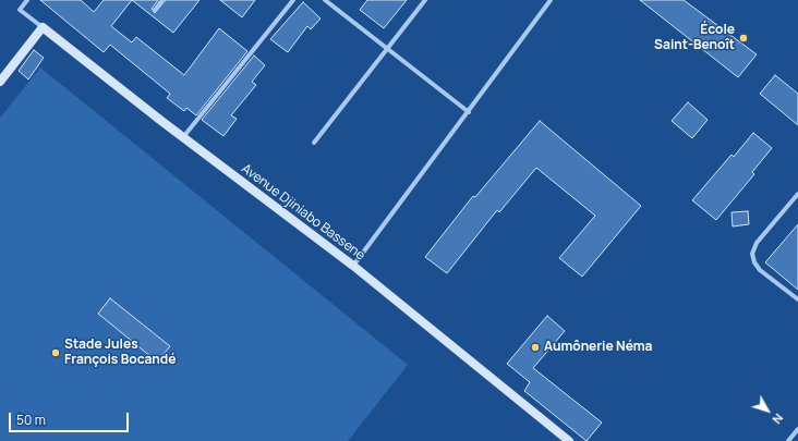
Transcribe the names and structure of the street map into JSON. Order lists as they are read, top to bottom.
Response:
{
  "streets": {
    "main road": ["Avenue Djiniabo Bassene"]
  },
  "places": ["École Saint-Benoît", "Aumônerie Néma", "Stade Jules François Bocandé"],
  "scale_bar": "50 m",
  "north": "bottom right"
}
